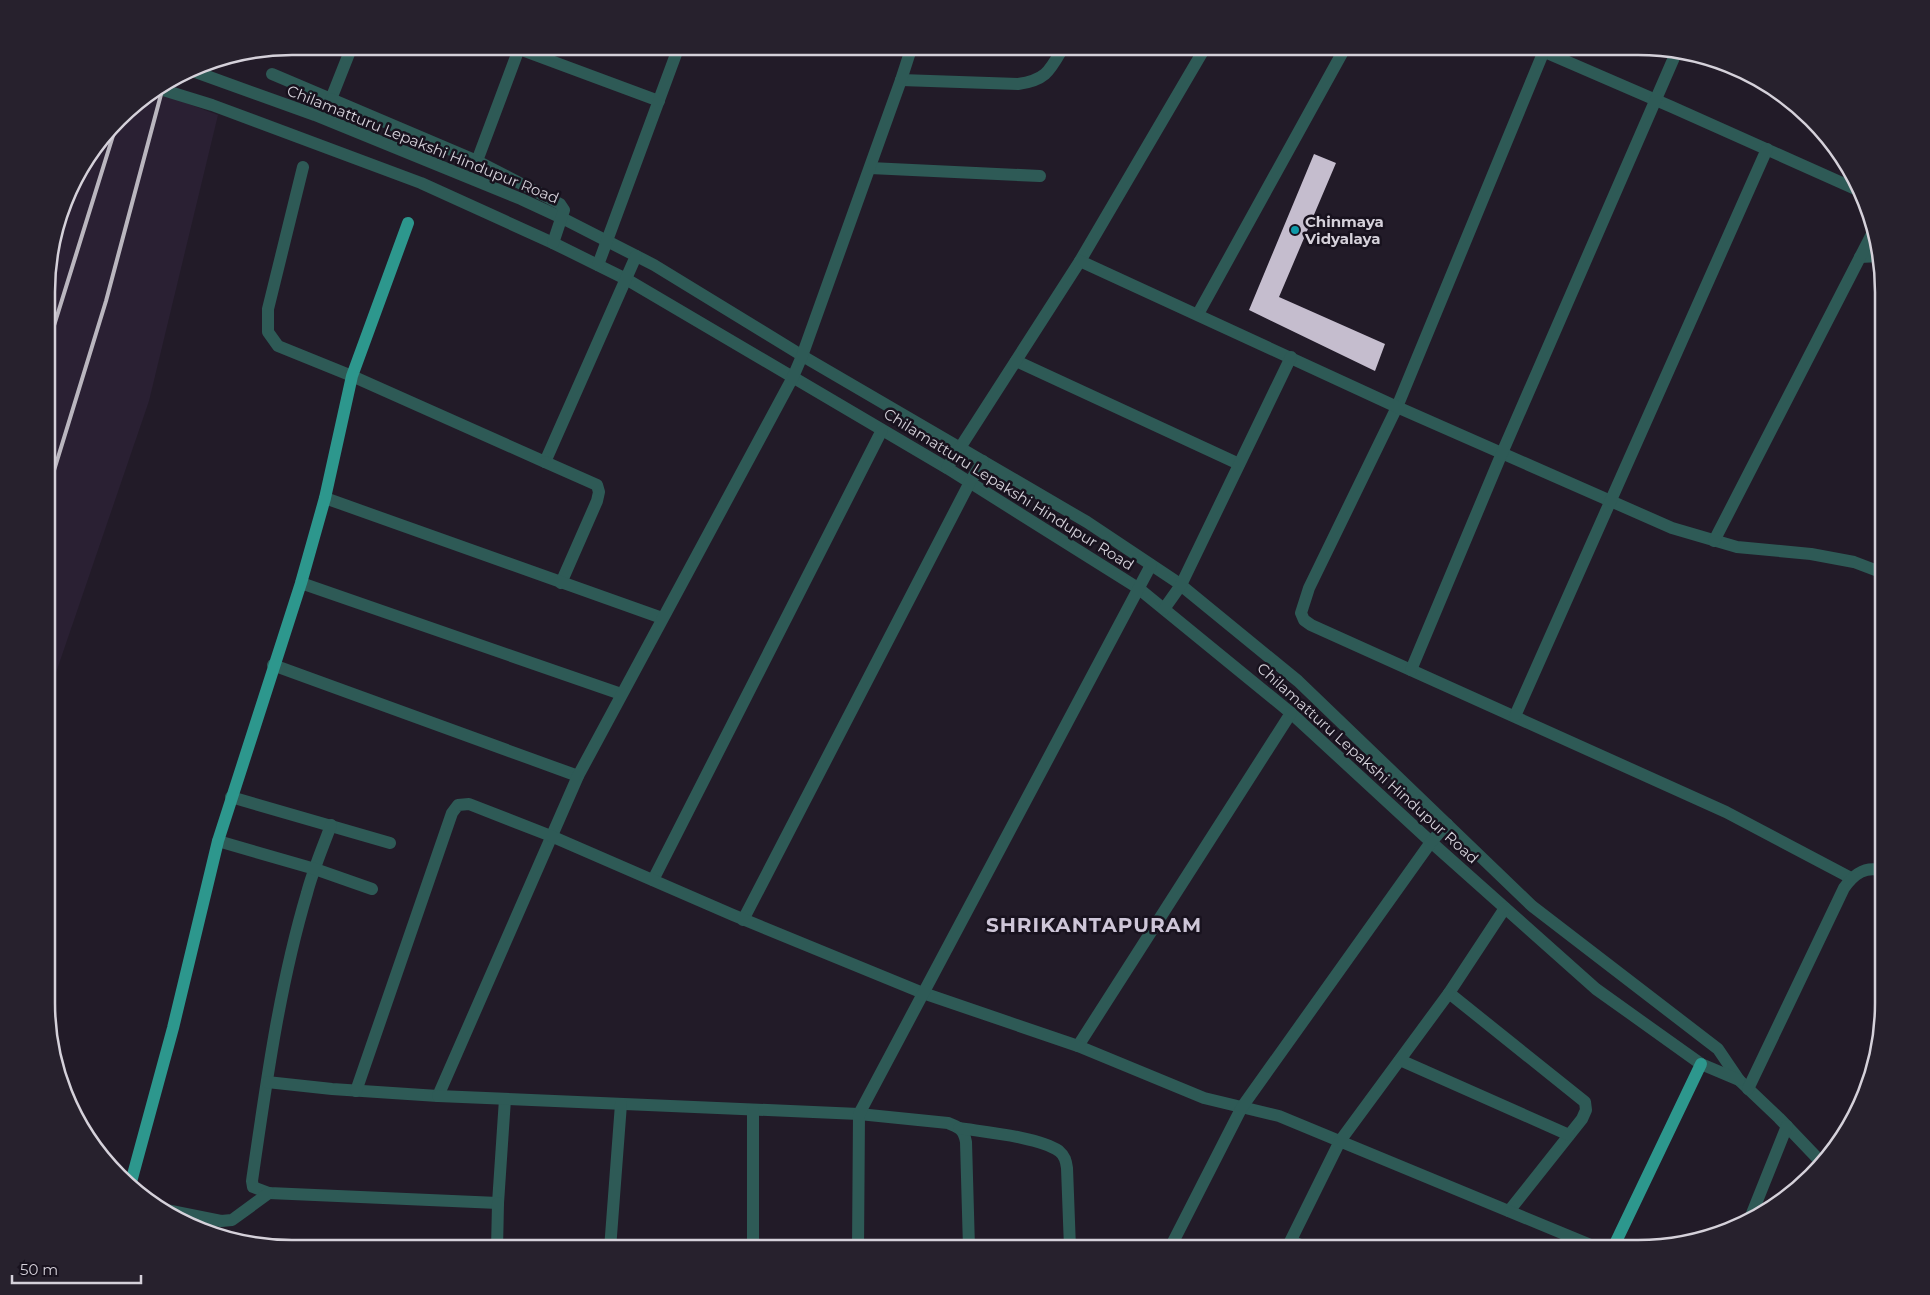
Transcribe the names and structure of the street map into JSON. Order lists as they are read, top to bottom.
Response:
{
  "streets": {
    "street": ["Chilamatturu Lepakshi Hindupur Road"]
  },
  "districts": ["SHRIKANTAPURAM"],
  "places": ["Chinmaya Vidyalaya"],
  "scale_bar": "50 m"
}
